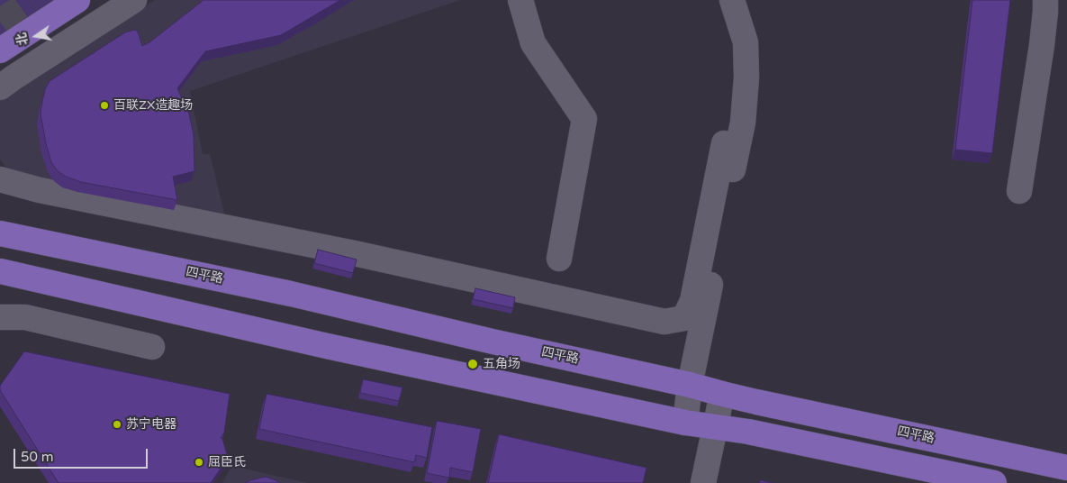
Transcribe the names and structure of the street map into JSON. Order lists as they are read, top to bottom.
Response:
{
  "streets": {
    "main road": ["四平路"]
  },
  "places": [
    "百联ZX造趣场",
    "五角场",
    "苏宁电器",
    "屈臣氏"
  ],
  "scale_bar": "50 m",
  "north": "left"
}
